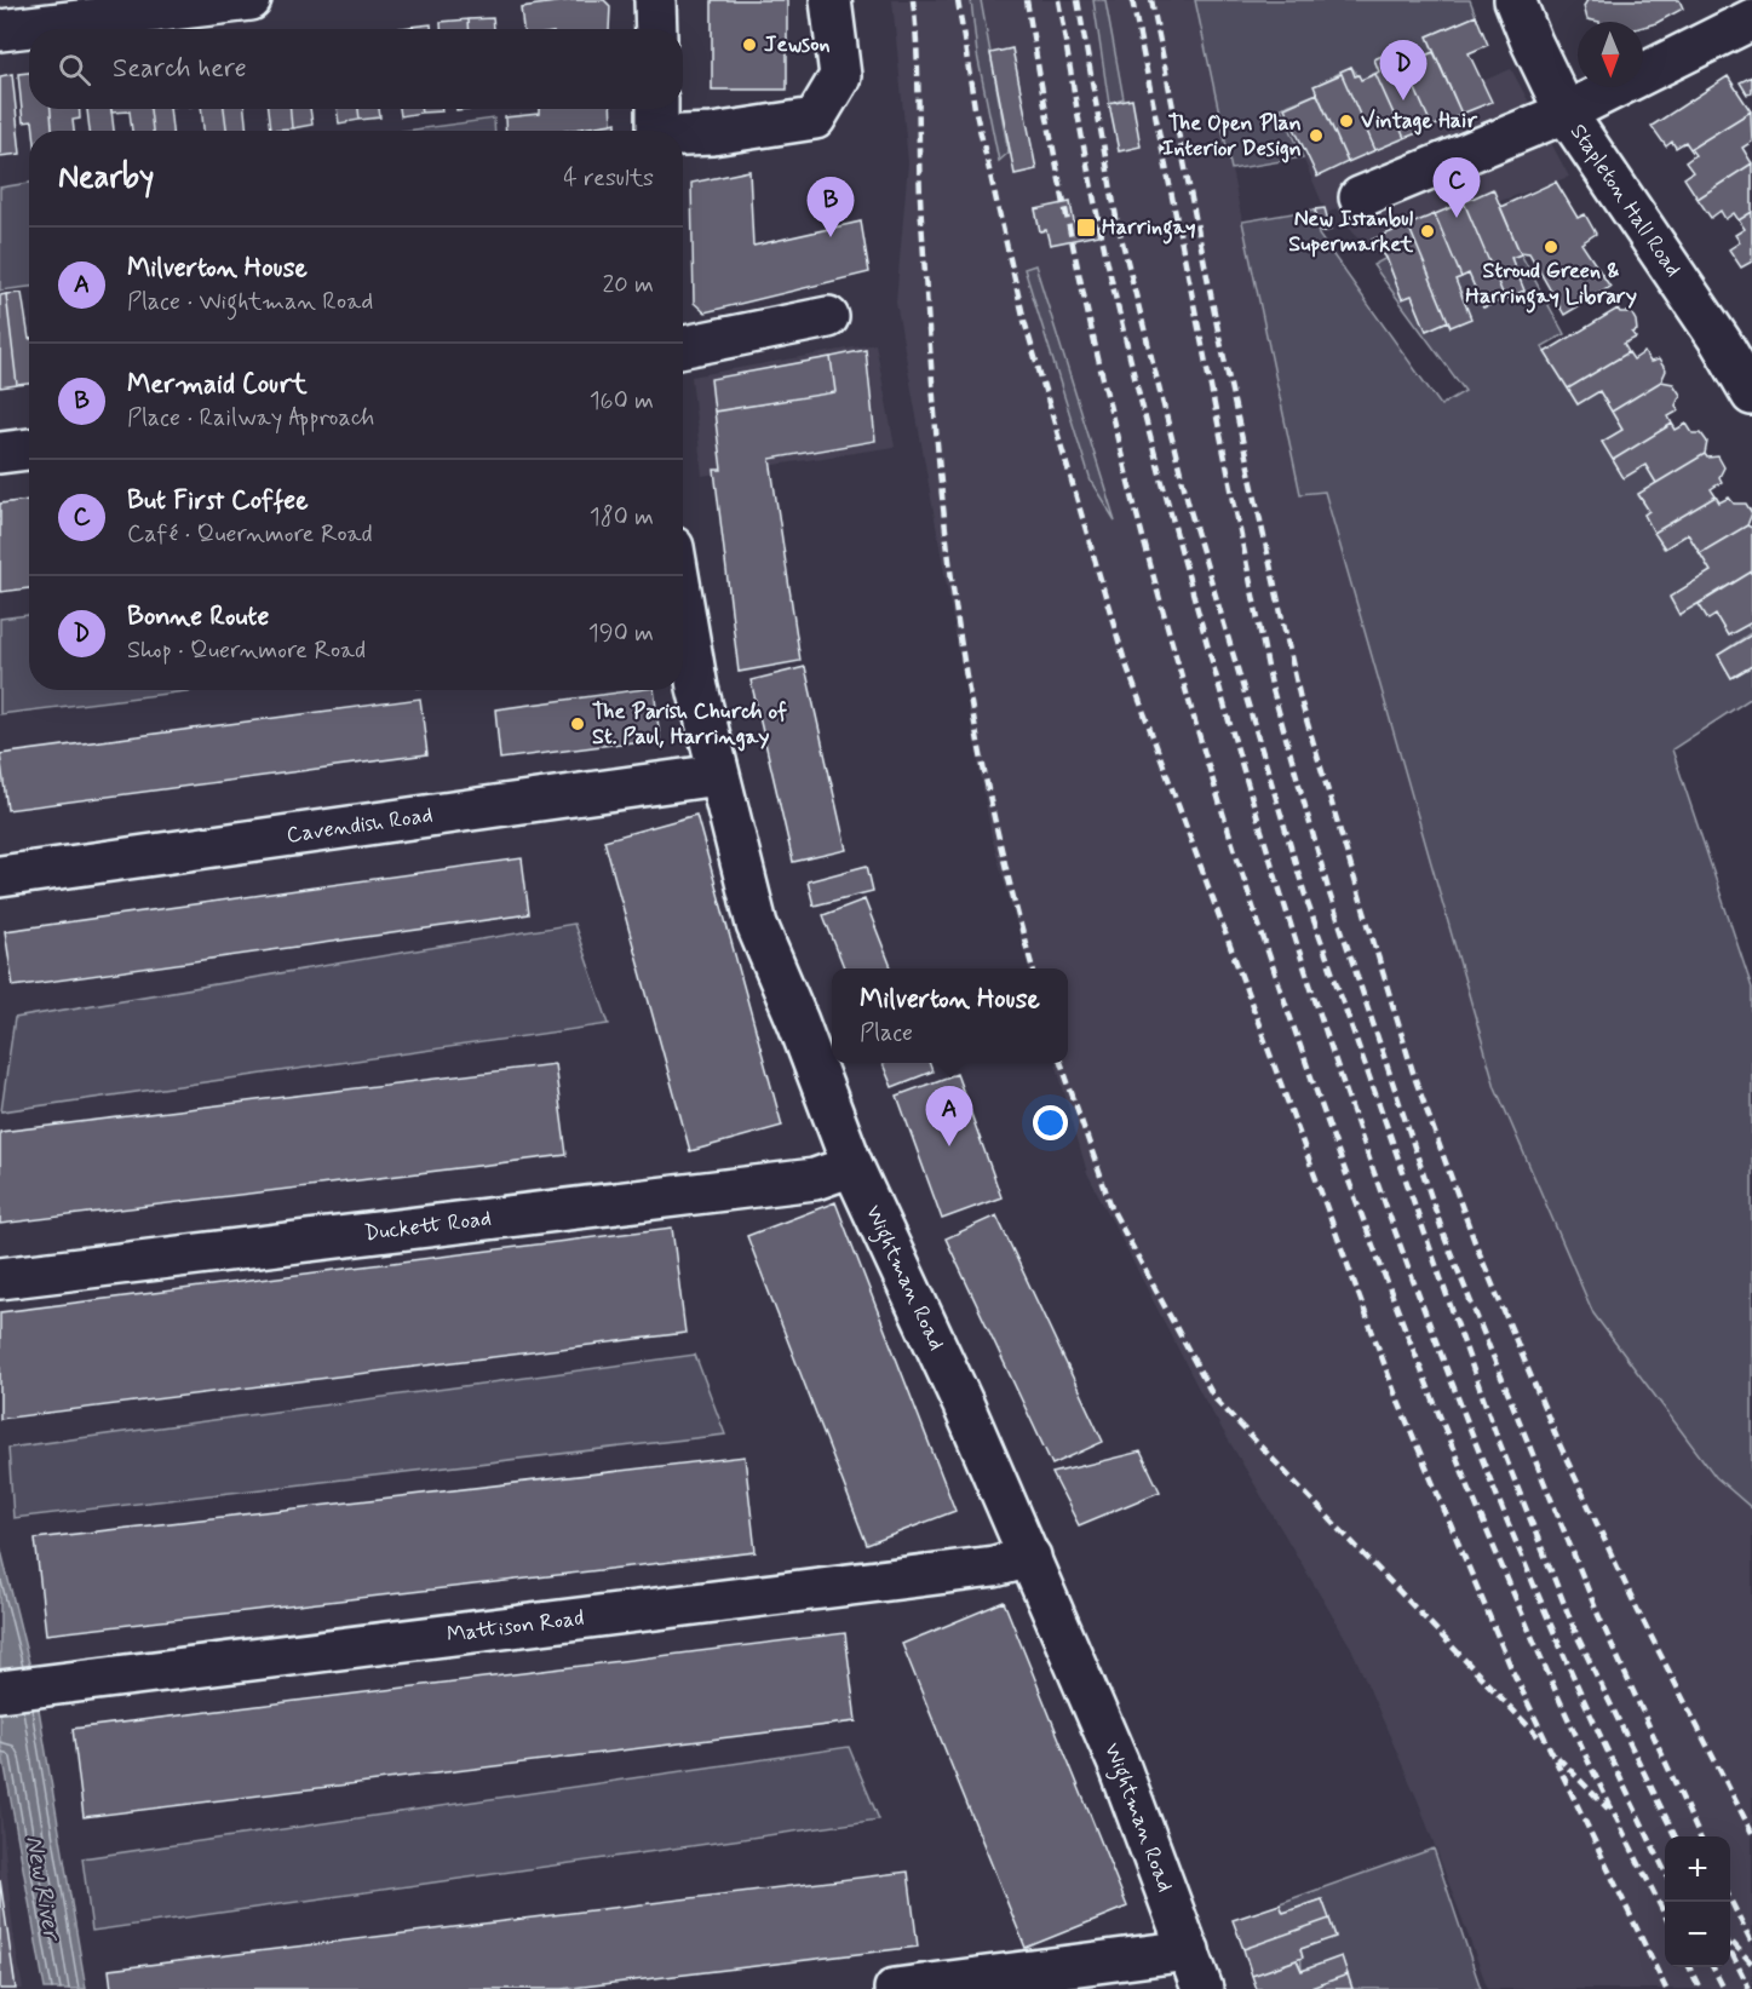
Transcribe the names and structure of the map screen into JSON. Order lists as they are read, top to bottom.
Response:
{
  "streets": {
    "street": [
      "Stapleton Hall Road",
      "Cavendish Road",
      "Duckett Road",
      "Wightman Road",
      "Mattison Road"
    ]
  },
  "crossings": [
    ["Cavendish Road", "Wightman Road"],
    ["Duckett Road", "Wightman Road"],
    ["Wightman Road", "Mattison Road"]
  ],
  "water": ["New River"],
  "places": {
    "other": [
      "Jewson",
      "Vintage Hair",
      "The Open Plan Interior Design",
      "New Istanbul Supermarket",
      "Stroud Green & Harringay Library",
      "The Parish Church of St. Paul, Harringay"
    ],
    "transit": ["Harringay"]
  },
  "north": "bottom",
  "page": {
    "search": "Search here",
    "pins": [
      "D",
      "C",
      "B",
      "A"
    ],
    "heading": ["Nearby", "4 results"],
    "list": [
      {
        "mark": "A",
        "name": "Milverton House",
        "note": "Place · Wightman Road",
        "value": "20 m"
      },
      {
        "mark": "B",
        "name": "Mermaid Court",
        "note": "Place · Railway Approach",
        "value": "160 m"
      },
      {
        "mark": "C",
        "name": "But First Coffee",
        "note": "Café · Quernmore Road",
        "value": "180 m"
      },
      {
        "mark": "D",
        "name": "Bonne Route",
        "note": "Shop · Quernmore Road",
        "value": "190 m"
      }
    ],
    "popup": ["Milverton House", "Place"],
    "map_buttons": ["+", "−"]
  }
}
